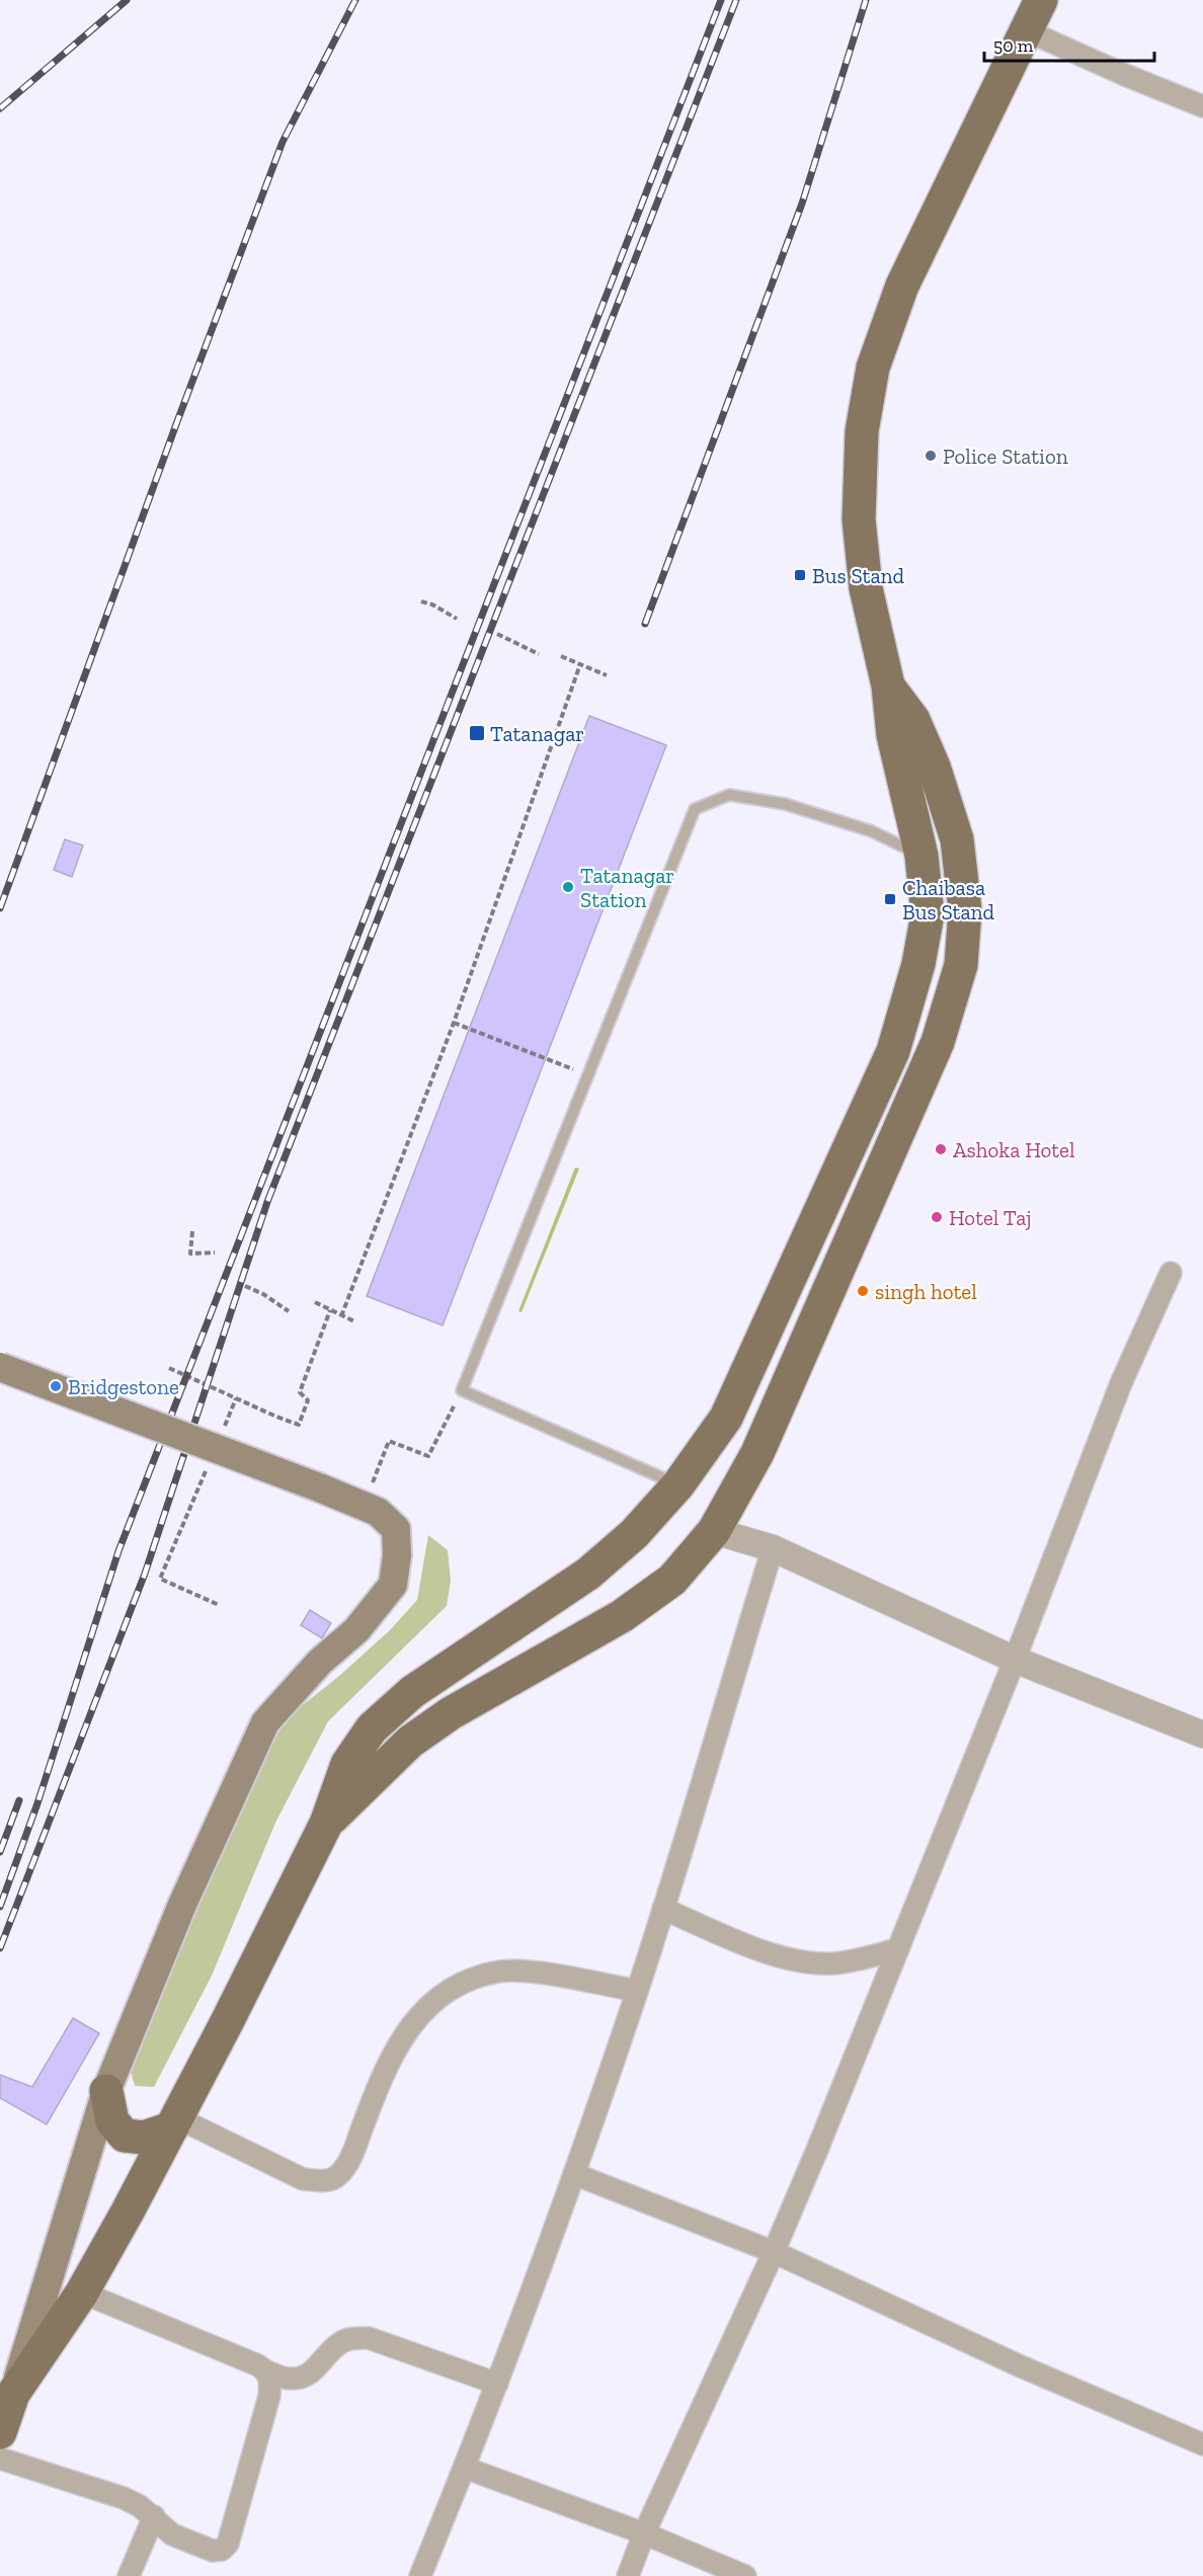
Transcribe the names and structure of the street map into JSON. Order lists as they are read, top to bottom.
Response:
{
  "places": {
    "other": [
      "Police Station",
      "Tatanagar Station",
      "Ashoka Hotel",
      "Hotel Taj",
      "singh hotel",
      "Bridgestone"
    ],
    "transit": ["Bus Stand", "Tatanagar", "Chaibasa Bus Stand"]
  },
  "scale_bar": "50 m"
}
